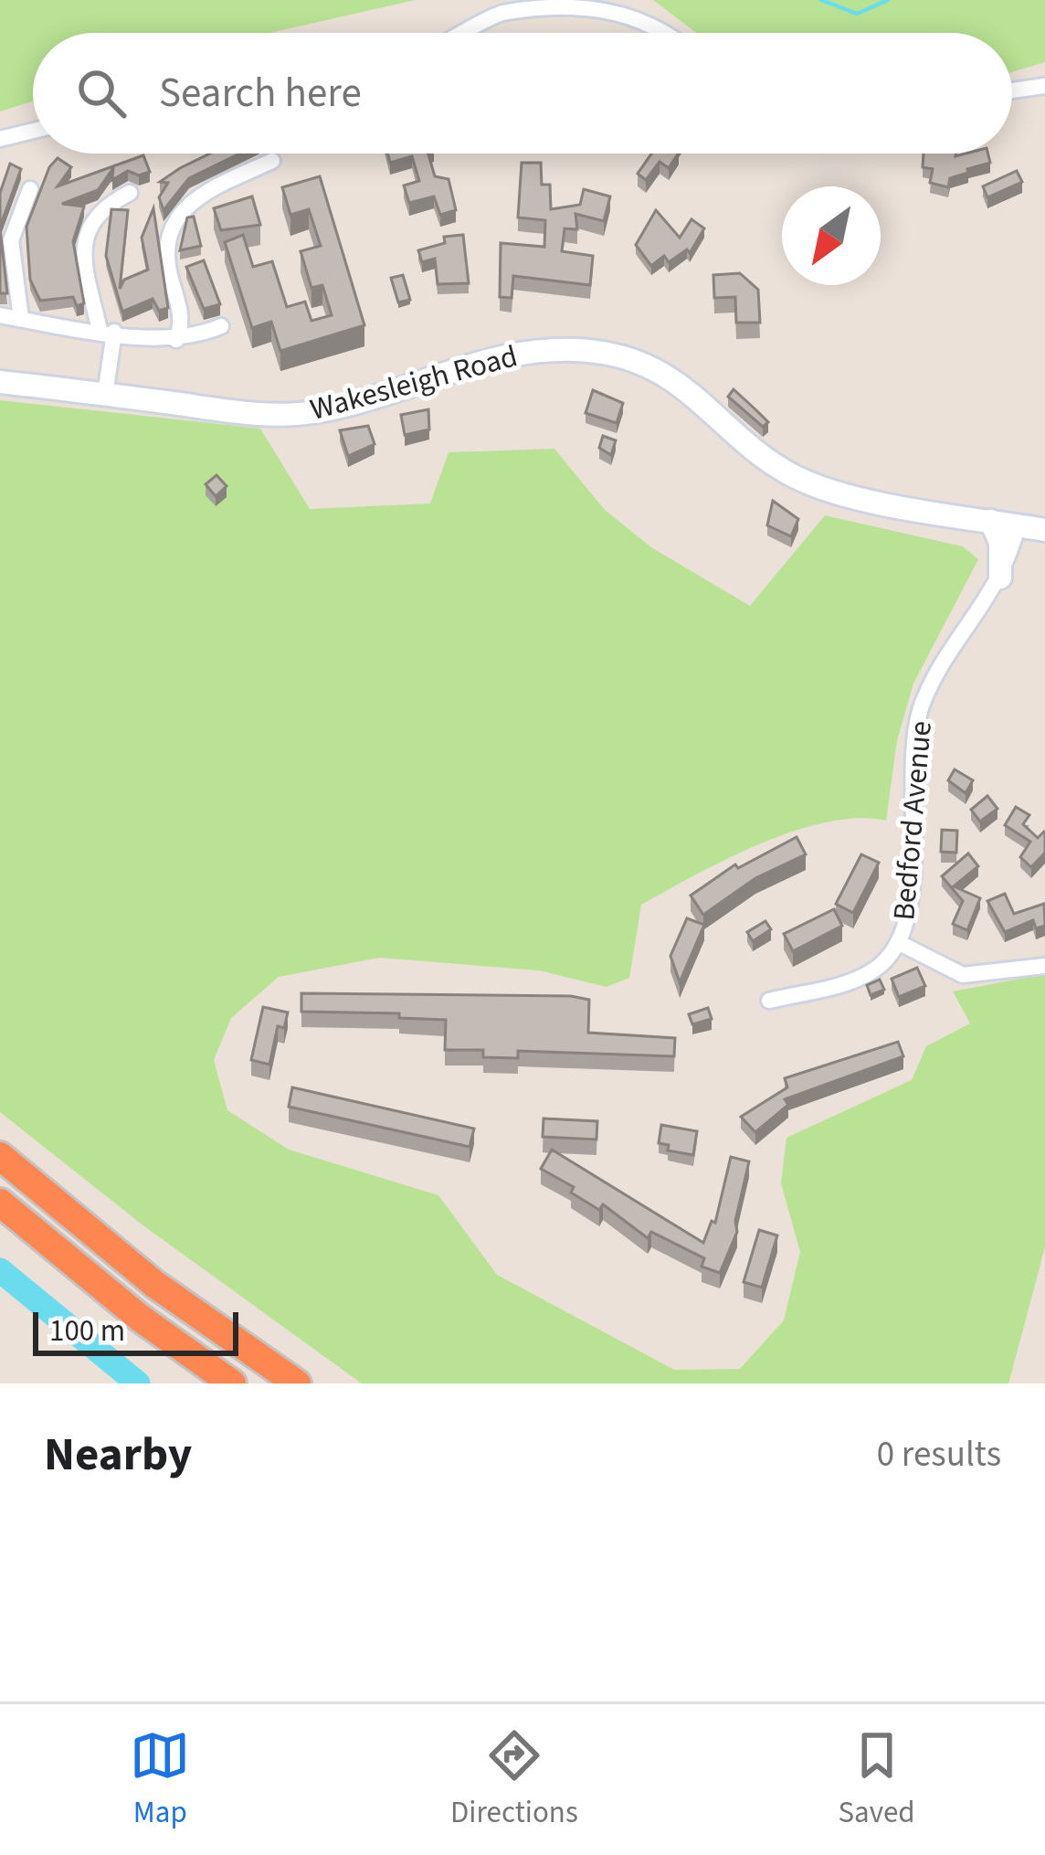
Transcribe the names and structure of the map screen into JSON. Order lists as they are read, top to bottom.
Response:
{
  "streets": {
    "main road": ["Wakesleigh Road"],
    "street": ["Bedford Avenue"]
  },
  "crossings": [
    ["Wakesleigh Road", "Bedford Avenue"]
  ],
  "scale_bar": "100 m",
  "north": "bottom left",
  "page": {
    "search": "Search here",
    "scale": "100 m",
    "heading": ["Nearby", "0 results"],
    "nav": ["Map", "Directions", "Saved"]
  }
}
